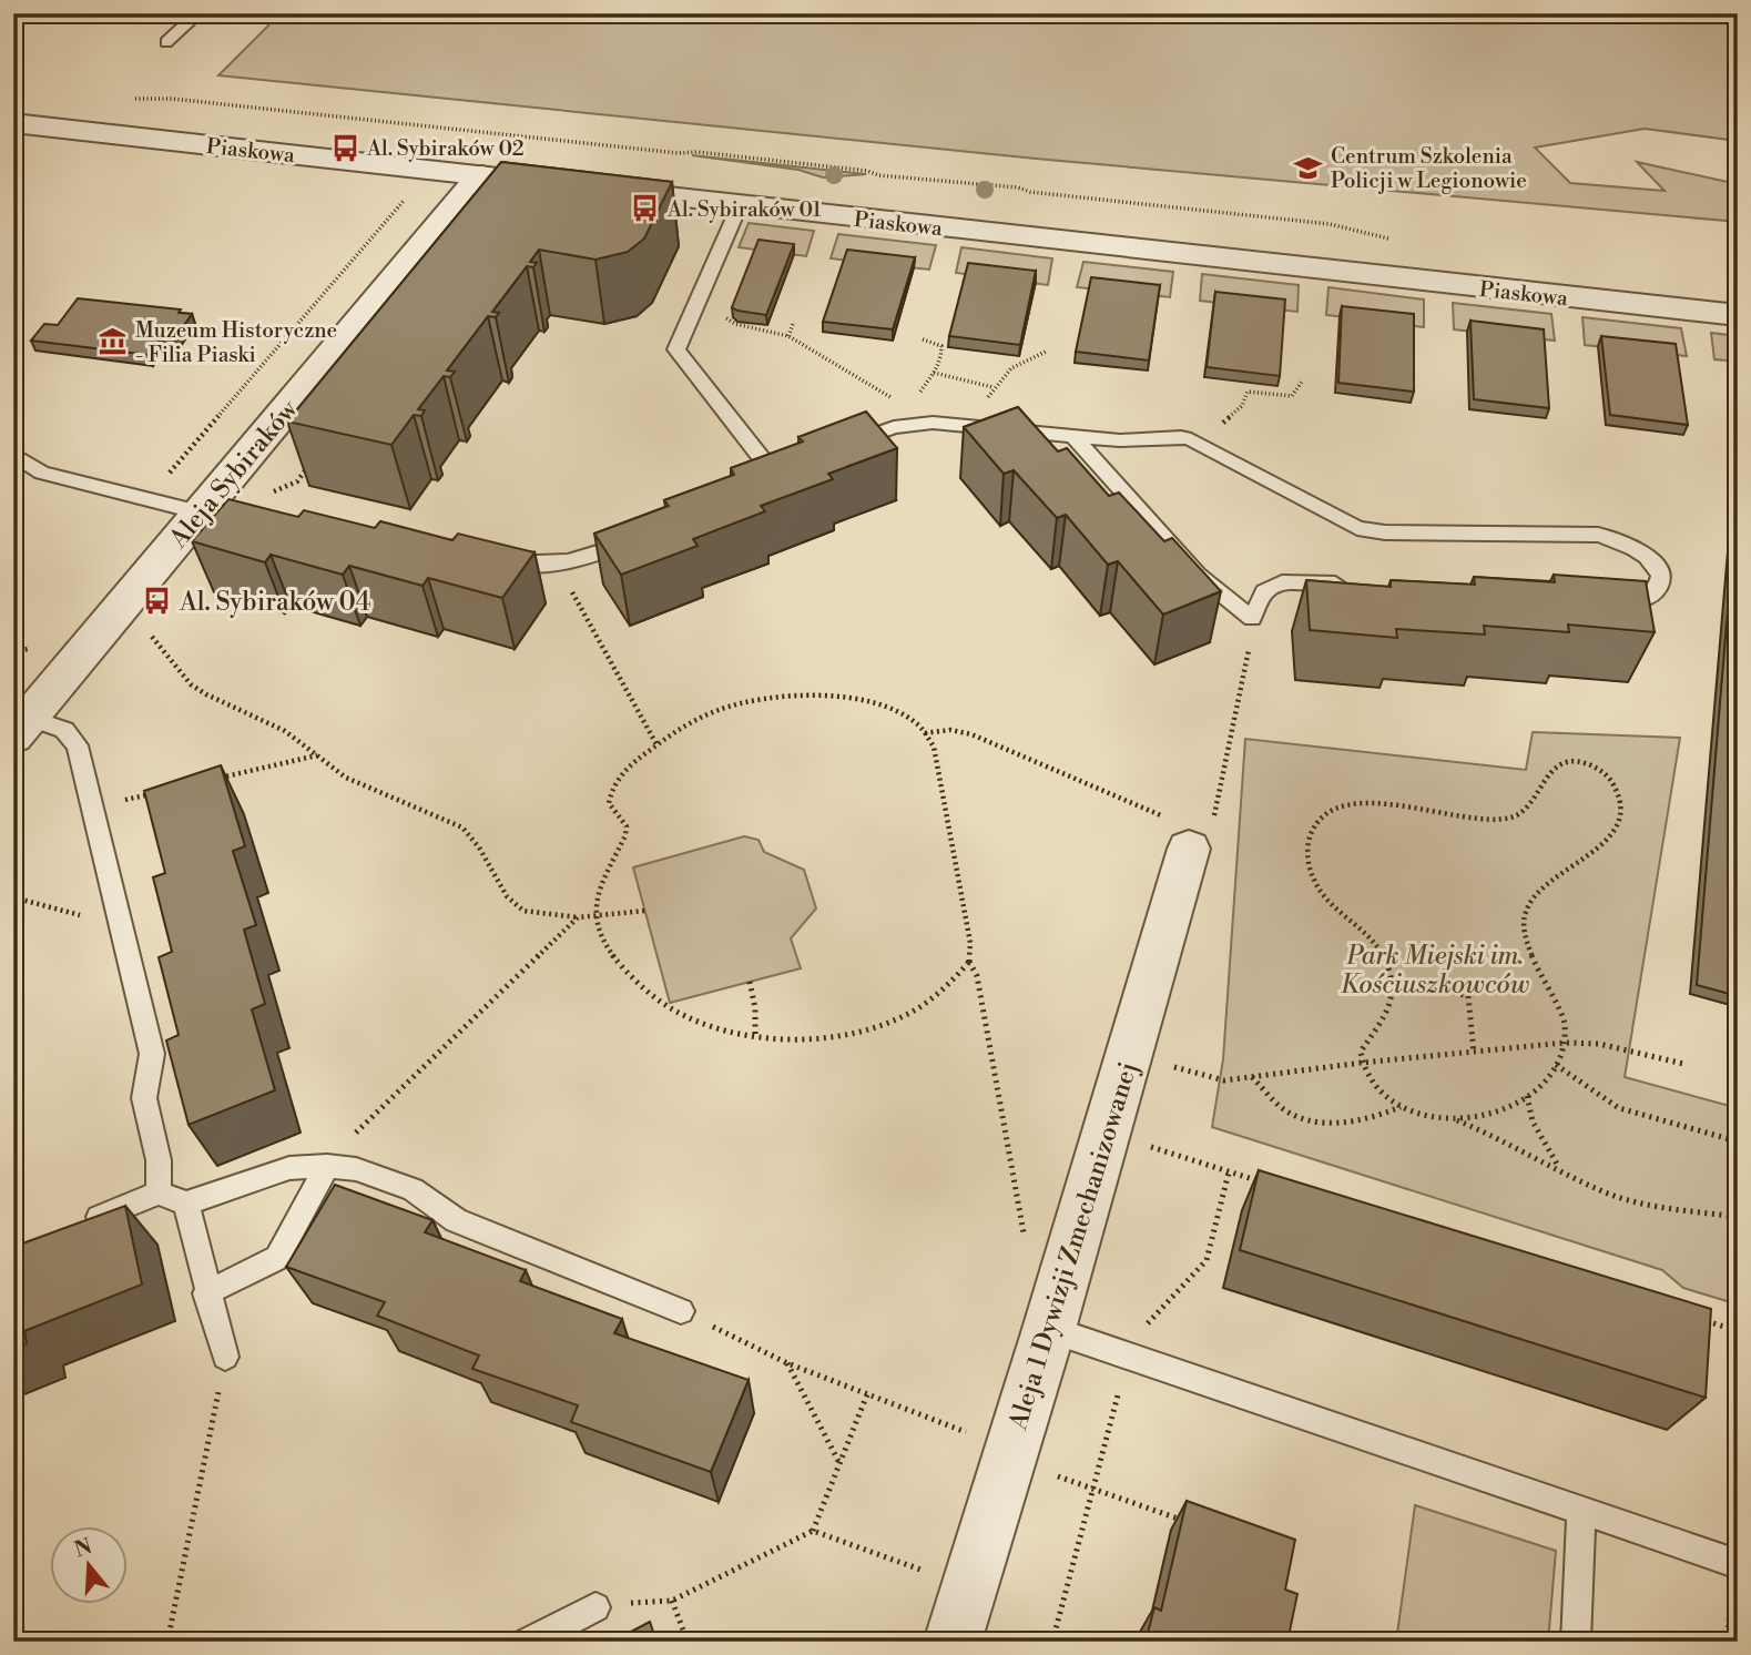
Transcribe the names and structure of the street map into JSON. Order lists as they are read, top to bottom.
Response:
{
  "streets": {
    "street": ["Piaskowa", "Aleja Sybiraków", "Aleja 1 Dywizji Zmechanizowanej"]
  },
  "crossings": [
    ["Piaskowa", "Aleja Sybiraków"]
  ],
  "parks": ["Park Miejski im. Kościuszkowców"],
  "places": {
    "bus stop": ["Al. Sybiraków 02", "Al. Sybiraków 01", "Al. Sybiraków 04"],
    "school or university": ["Centrum Szkolenia Policji w Legionowie"],
    "museum": ["Muzeum Historyczne - Filia Piaski"]
  },
  "north": "top"
}
